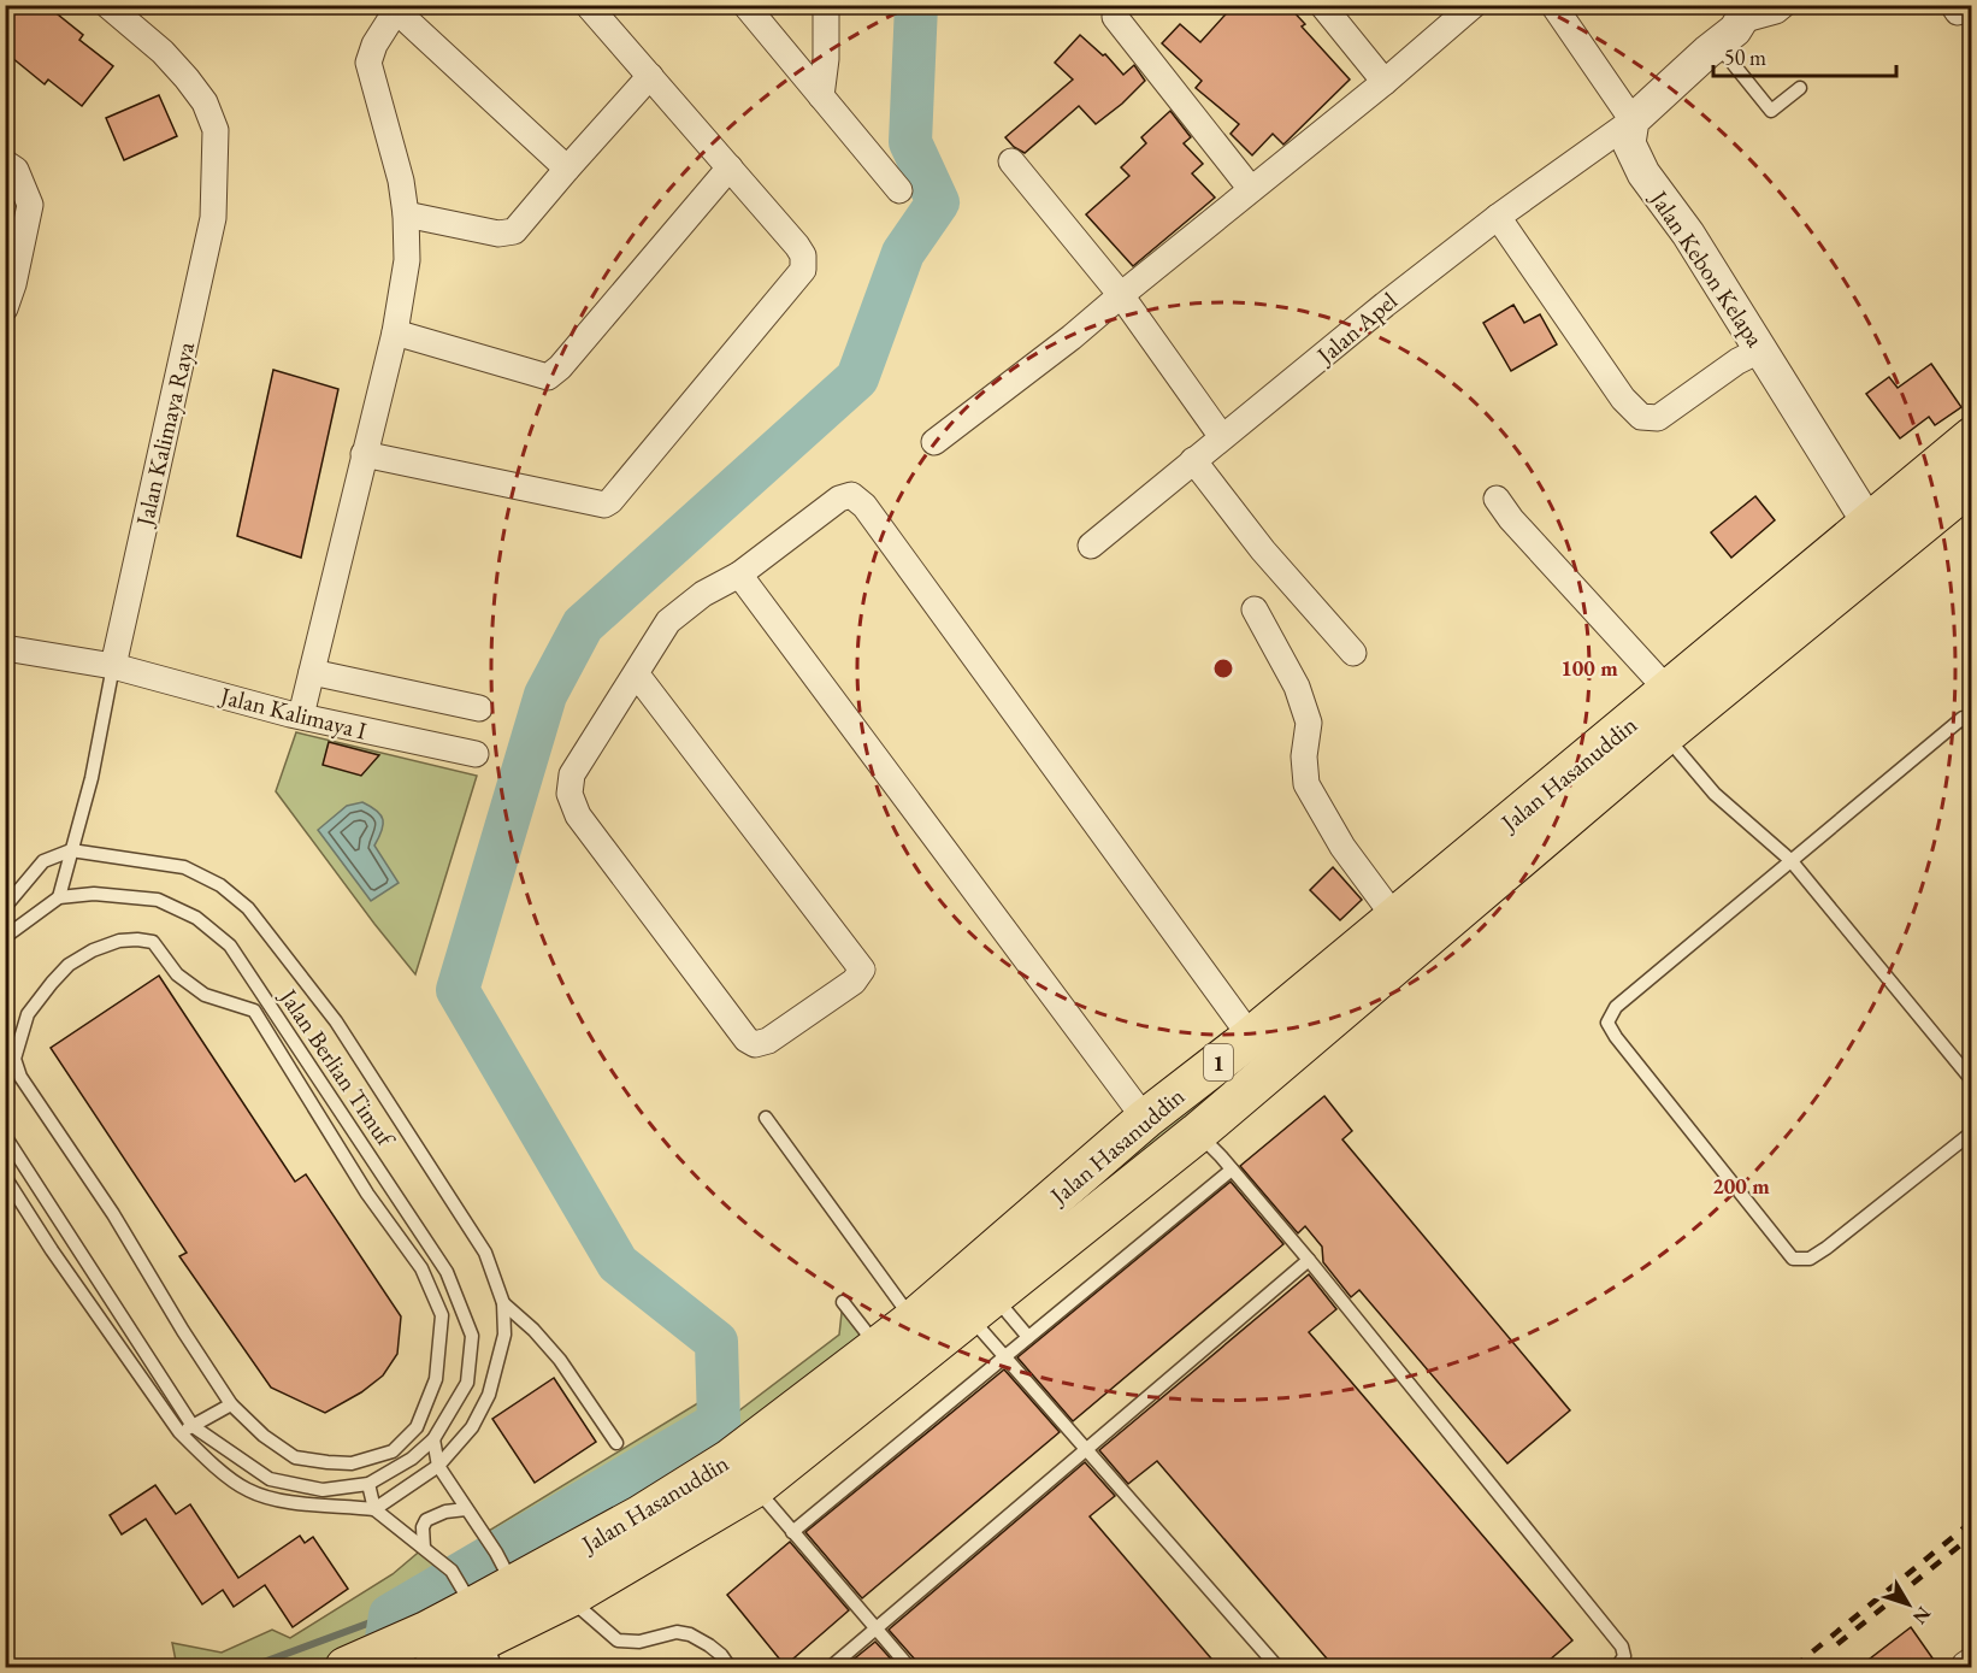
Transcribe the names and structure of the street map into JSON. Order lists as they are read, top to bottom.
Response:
{
  "streets": {
    "highway": ["Jalan Hasanuddin", "1"],
    "street": [
      "Jalan Kebon Kelapa",
      "Jalan Apel",
      "Jalan Kalimaya Raya",
      "Jalan Kalimaya I"
    ],
    "lane": ["Jalan Berlian Timuf"]
  },
  "crossings": [
    ["Jalan Kebon Kelapa", "Jalan Apel"],
    ["Jalan Kebon Kelapa", "Jalan Hasanuddin"],
    ["Jalan Kalimaya Raya", "Jalan Kalimaya I"],
    ["Jalan Kalimaya Raya", "Jalan Berlian Timuf"]
  ],
  "scale_bar": "50 m",
  "north": "bottom right",
  "rings": ["100 m", "200 m"]
}
